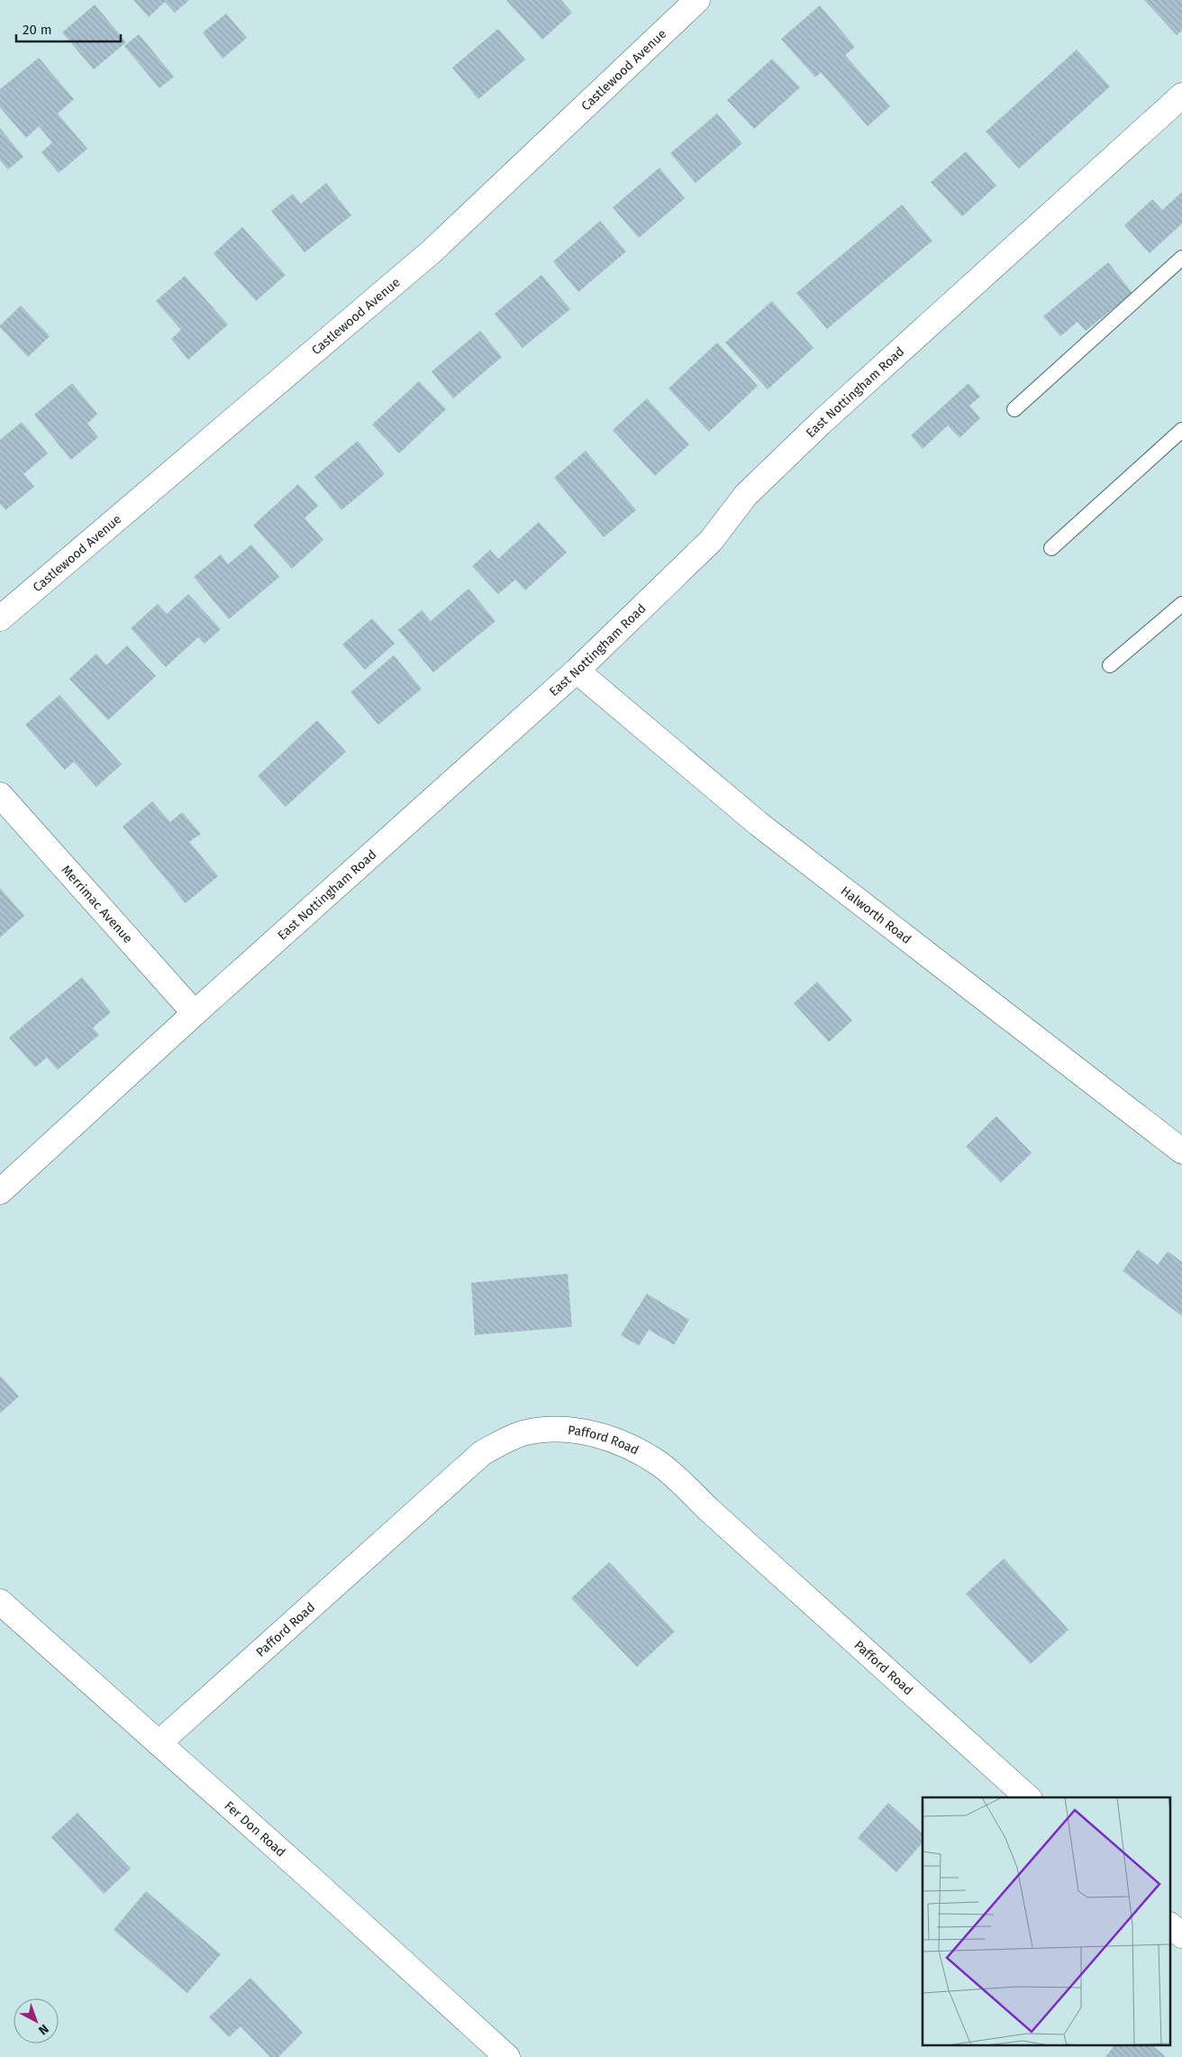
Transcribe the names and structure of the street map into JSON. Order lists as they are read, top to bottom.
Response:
{
  "streets": {
    "street": [
      "Castlewood Avenue",
      "East Nottingham Road",
      "Merrimac Avenue",
      "Halworth Road",
      "Pafford Road",
      "Fer Don Road"
    ]
  },
  "crossings": [
    ["East Nottingham Road", "Merrimac Avenue"],
    ["East Nottingham Road", "Halworth Road"],
    ["Pafford Road", "Fer Don Road"]
  ],
  "scale_bar": "20 m",
  "north": "bottom right"
}
